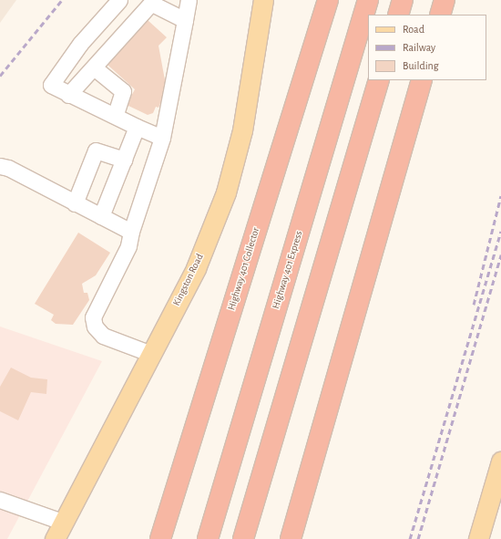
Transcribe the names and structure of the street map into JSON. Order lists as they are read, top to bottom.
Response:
{
  "streets": {
    "highway": ["Highway 401 Collector", "Highway 401 Express"],
    "main road": ["Kingston Road"]
  },
  "legend": ["Road", "Railway", "Building"]
}
